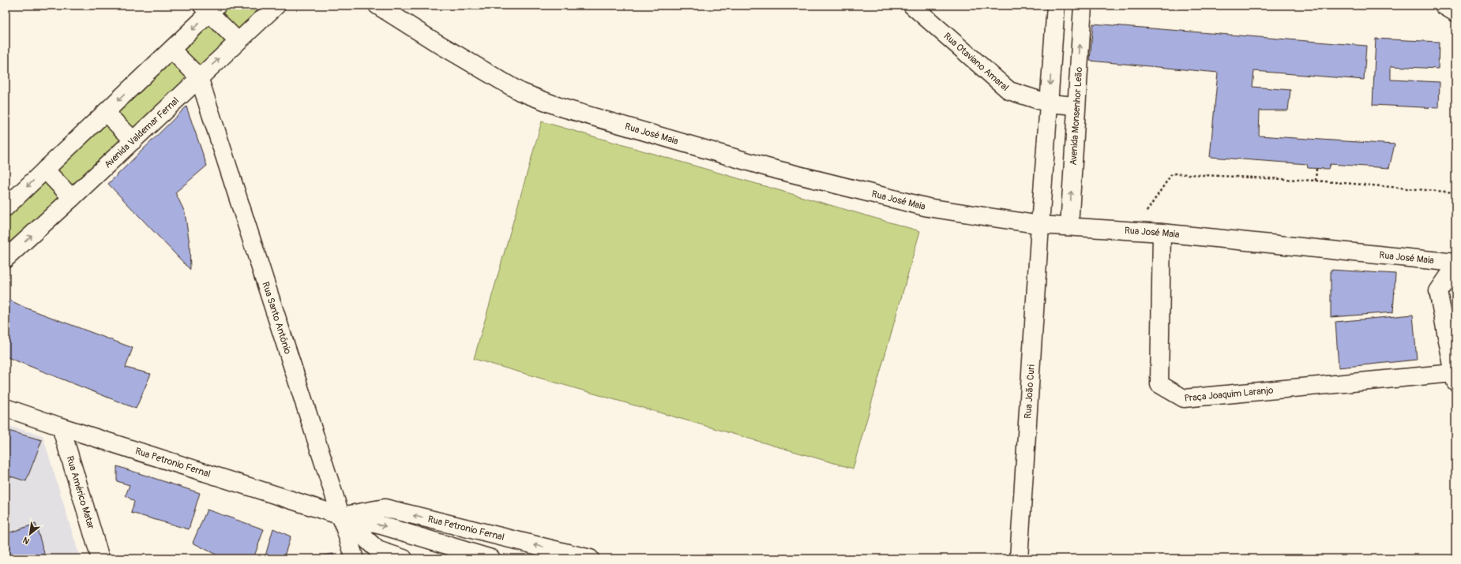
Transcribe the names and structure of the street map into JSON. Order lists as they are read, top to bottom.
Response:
{
  "streets": {
    "street": [
      "Rua Otaviano Amaral",
      "Avenida Monsenhor Leão",
      "Avenida Valdemar Fernal",
      "Rua José Maia",
      "Rua Santo Antônio",
      "Rua João Curi",
      "Praça Joaquim Laranjo",
      "Rua Petronio Fernal",
      "Rua Américo Matar"
    ]
  },
  "crossings": [
    ["Rua Otaviano Amaral", "Avenida Monsenhor Leão"],
    ["Avenida Monsenhor Leão", "Rua José Maia"],
    ["Avenida Valdemar Fernal", "Rua Santo Antônio"],
    ["Rua José Maia", "Rua João Curi"],
    ["Rua José Maia", "Praça Joaquim Laranjo"],
    ["Rua Santo Antônio", "Rua Petronio Fernal"],
    ["Rua Petronio Fernal", "Rua Américo Matar"]
  ],
  "north": "bottom left"
}
